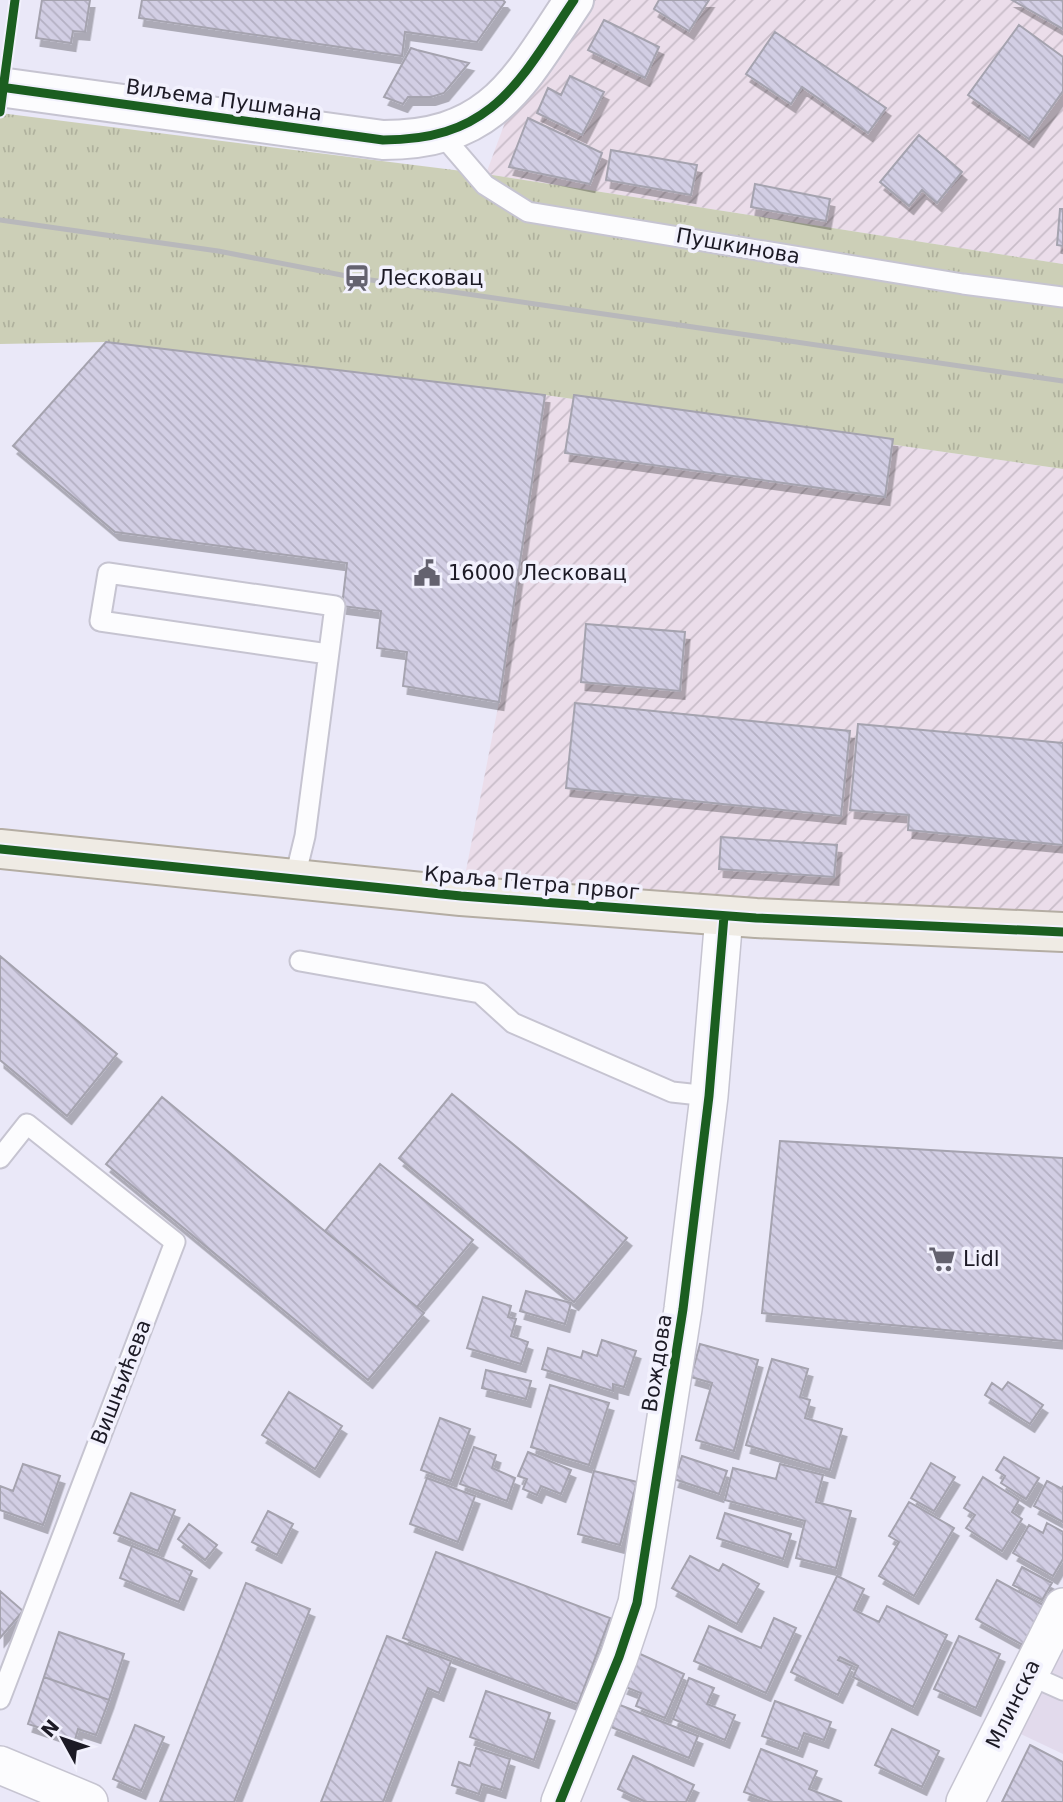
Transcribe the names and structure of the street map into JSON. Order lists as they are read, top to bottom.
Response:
{
  "streets": {
    "main road": ["Краља Петра првог"],
    "street": ["Виљема Пушмана", "Вождова", "Млинска"],
    "lane": ["Пушкинова", "Вишњићева"]
  },
  "crossings": [
    ["Виљема Пушмана", "Пушкинова"],
    ["Краља Петра првог", "Вождова"]
  ],
  "places": {
    "station": ["Лесковац"],
    "public building": ["16000 Лесковац"],
    "supermarket": ["Lidl"]
  },
  "north": "top left"
}
